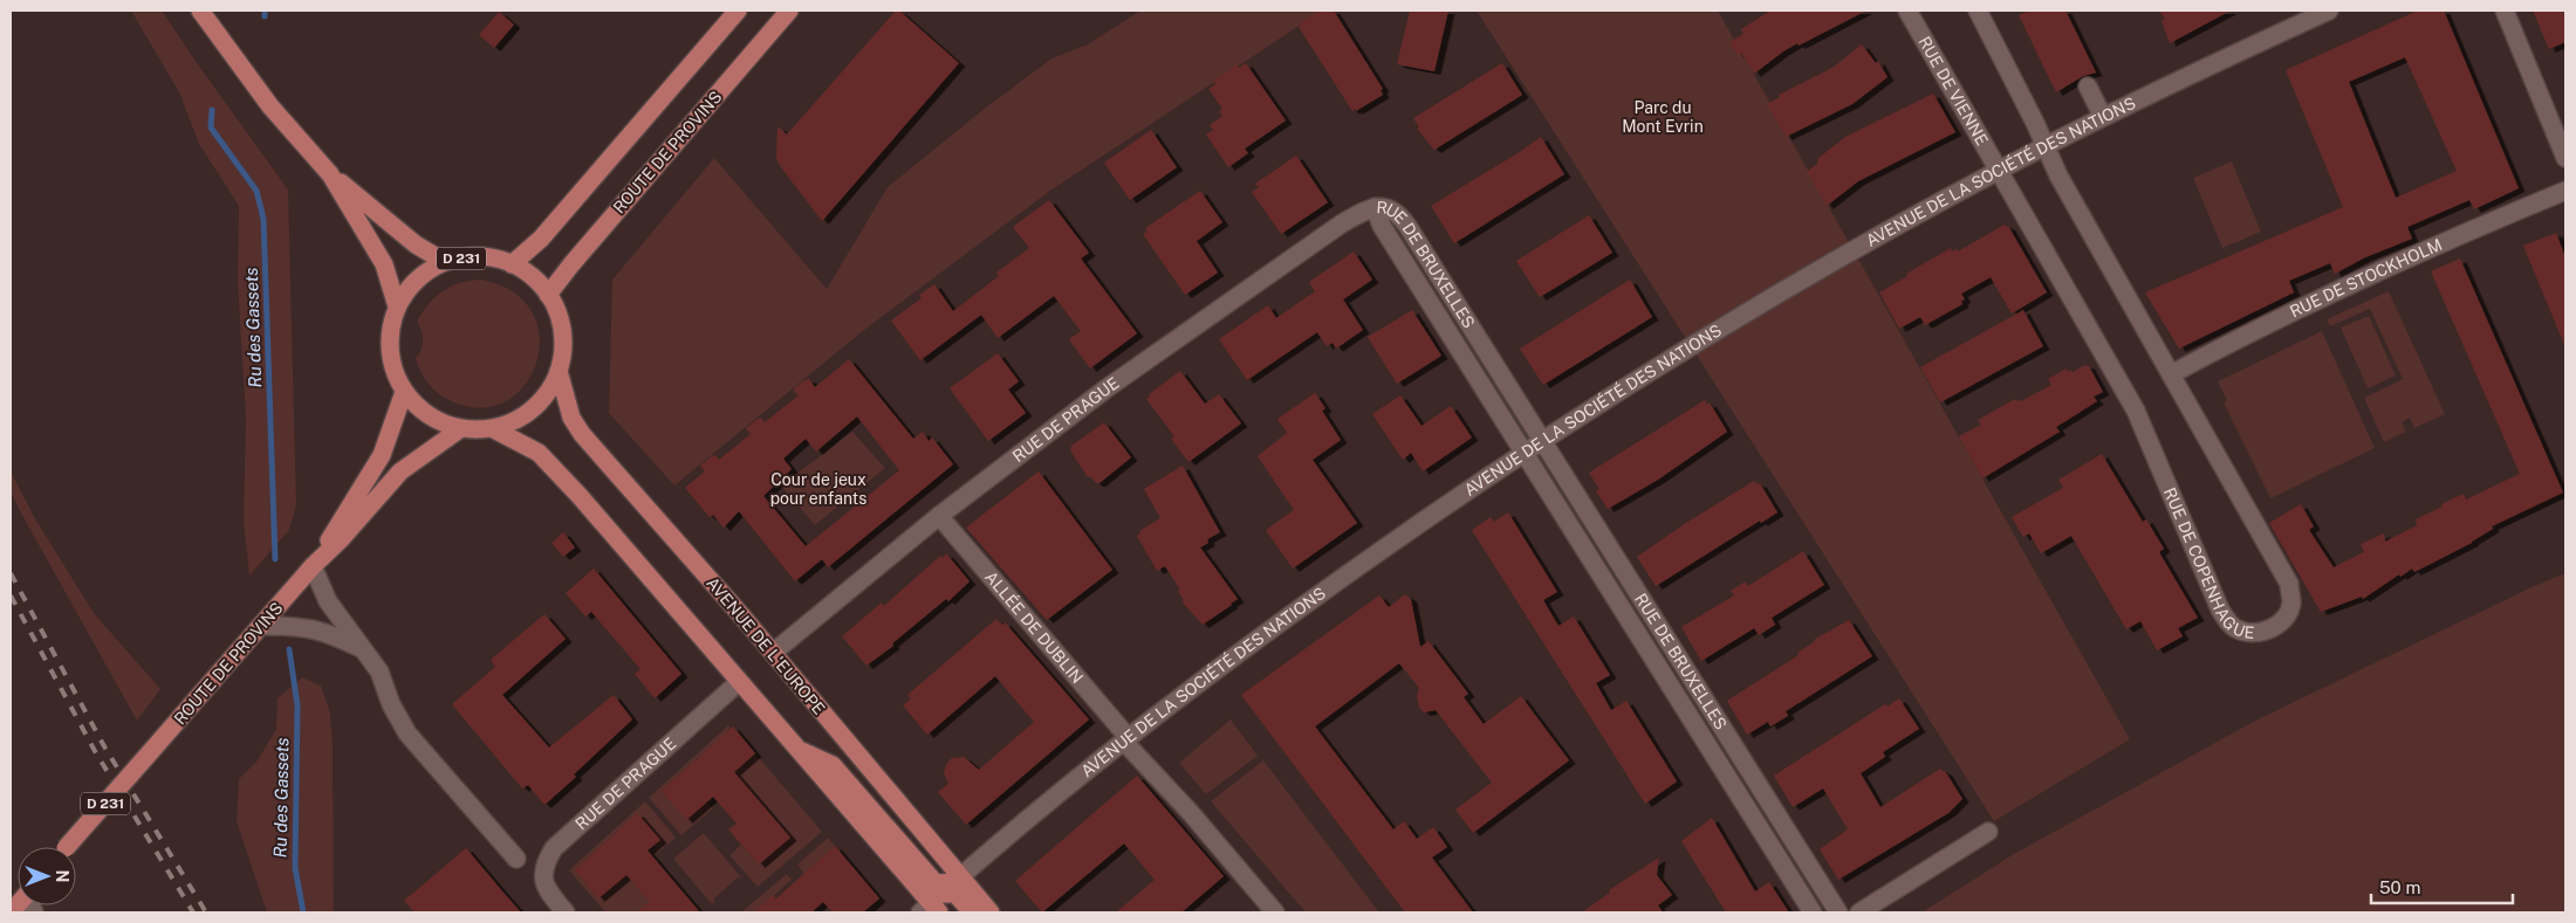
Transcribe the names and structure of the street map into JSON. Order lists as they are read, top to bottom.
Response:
{
  "streets": {
    "main road": ["ROUTE DE PROVINS", "D 231", "AVENUE DE L'EUROPE"],
    "street": [
      "RUE DE VIENNE",
      "AVENUE DE LA SOCIÉTÉ DES NATIONS",
      "RUE DE BRUXELLES",
      "RUE DE STOCKHOLM",
      "RUE DE PRAGUE",
      "RUE DE COPENHAGUE",
      "ALLÉE DE DUBLIN"
    ]
  },
  "crossings": [
    ["RUE DE VIENNE", "AVENUE DE LA SOCIÉTÉ DES NATIONS"],
    ["RUE DE VIENNE", "RUE DE COPENHAGUE"],
    ["ROUTE DE PROVINS", "D 231"],
    ["ROUTE DE PROVINS", "AVENUE DE L'EUROPE"],
    ["AVENUE DE LA SOCIÉTÉ DES NATIONS", "RUE DE BRUXELLES"],
    ["AVENUE DE LA SOCIÉTÉ DES NATIONS", "RUE DE COPENHAGUE"],
    ["AVENUE DE LA SOCIÉTÉ DES NATIONS", "ALLÉE DE DUBLIN"],
    ["AVENUE DE LA SOCIÉTÉ DES NATIONS", "AVENUE DE L'EUROPE"],
    ["D 231", "AVENUE DE L'EUROPE"],
    ["RUE DE BRUXELLES", "RUE DE PRAGUE"],
    ["RUE DE STOCKHOLM", "RUE DE COPENHAGUE"],
    ["RUE DE PRAGUE", "ALLÉE DE DUBLIN"],
    ["RUE DE PRAGUE", "AVENUE DE L'EUROPE"]
  ],
  "water": ["Ru des Gassets"],
  "parks": ["Parc du Mont Evrin", "Cour de jeux pour enfants"],
  "scale_bar": "50 m",
  "north": "right"
}
